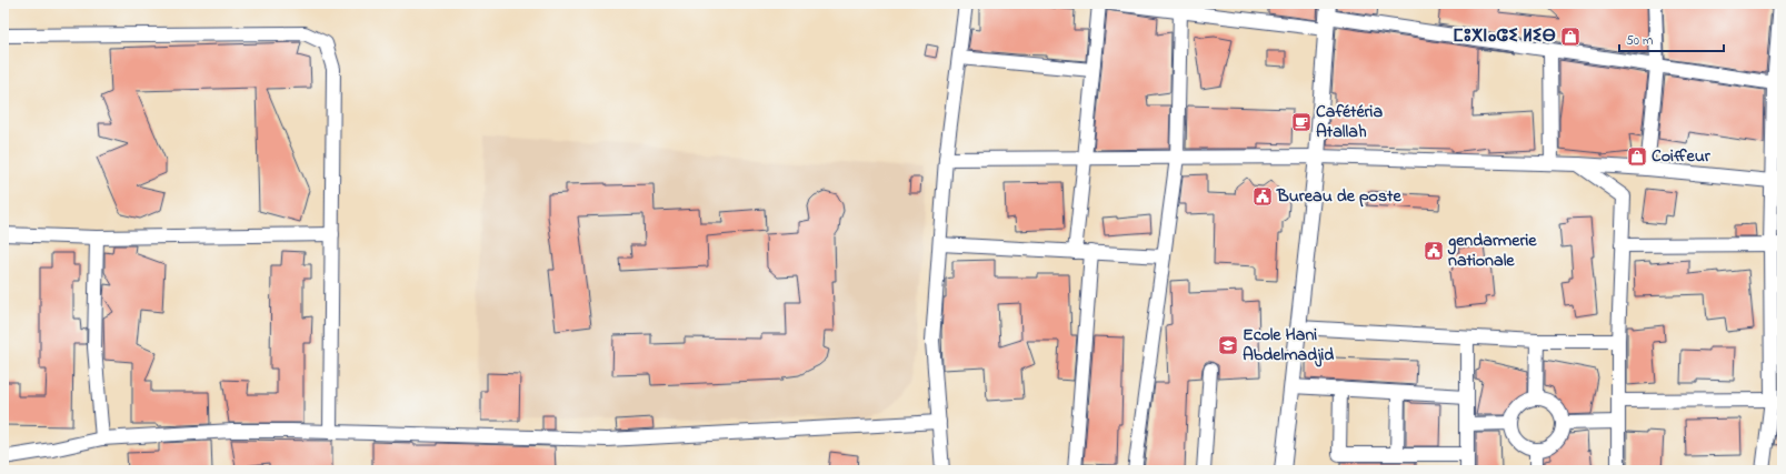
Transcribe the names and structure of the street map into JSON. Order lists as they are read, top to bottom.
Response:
{
  "places": {
    "shop": ["ⵎⵓⵅⵏⴰⵛⵉ ⵍⵉⴱ", "Coiffeur"],
    "cafe": ["Cafétéria Atallah"],
    "public building": ["Bureau de poste", "gendarmerie nationale"],
    "school or university": ["Ecole Hani Abdelmadjid"]
  },
  "scale_bar": "50 m"
}
